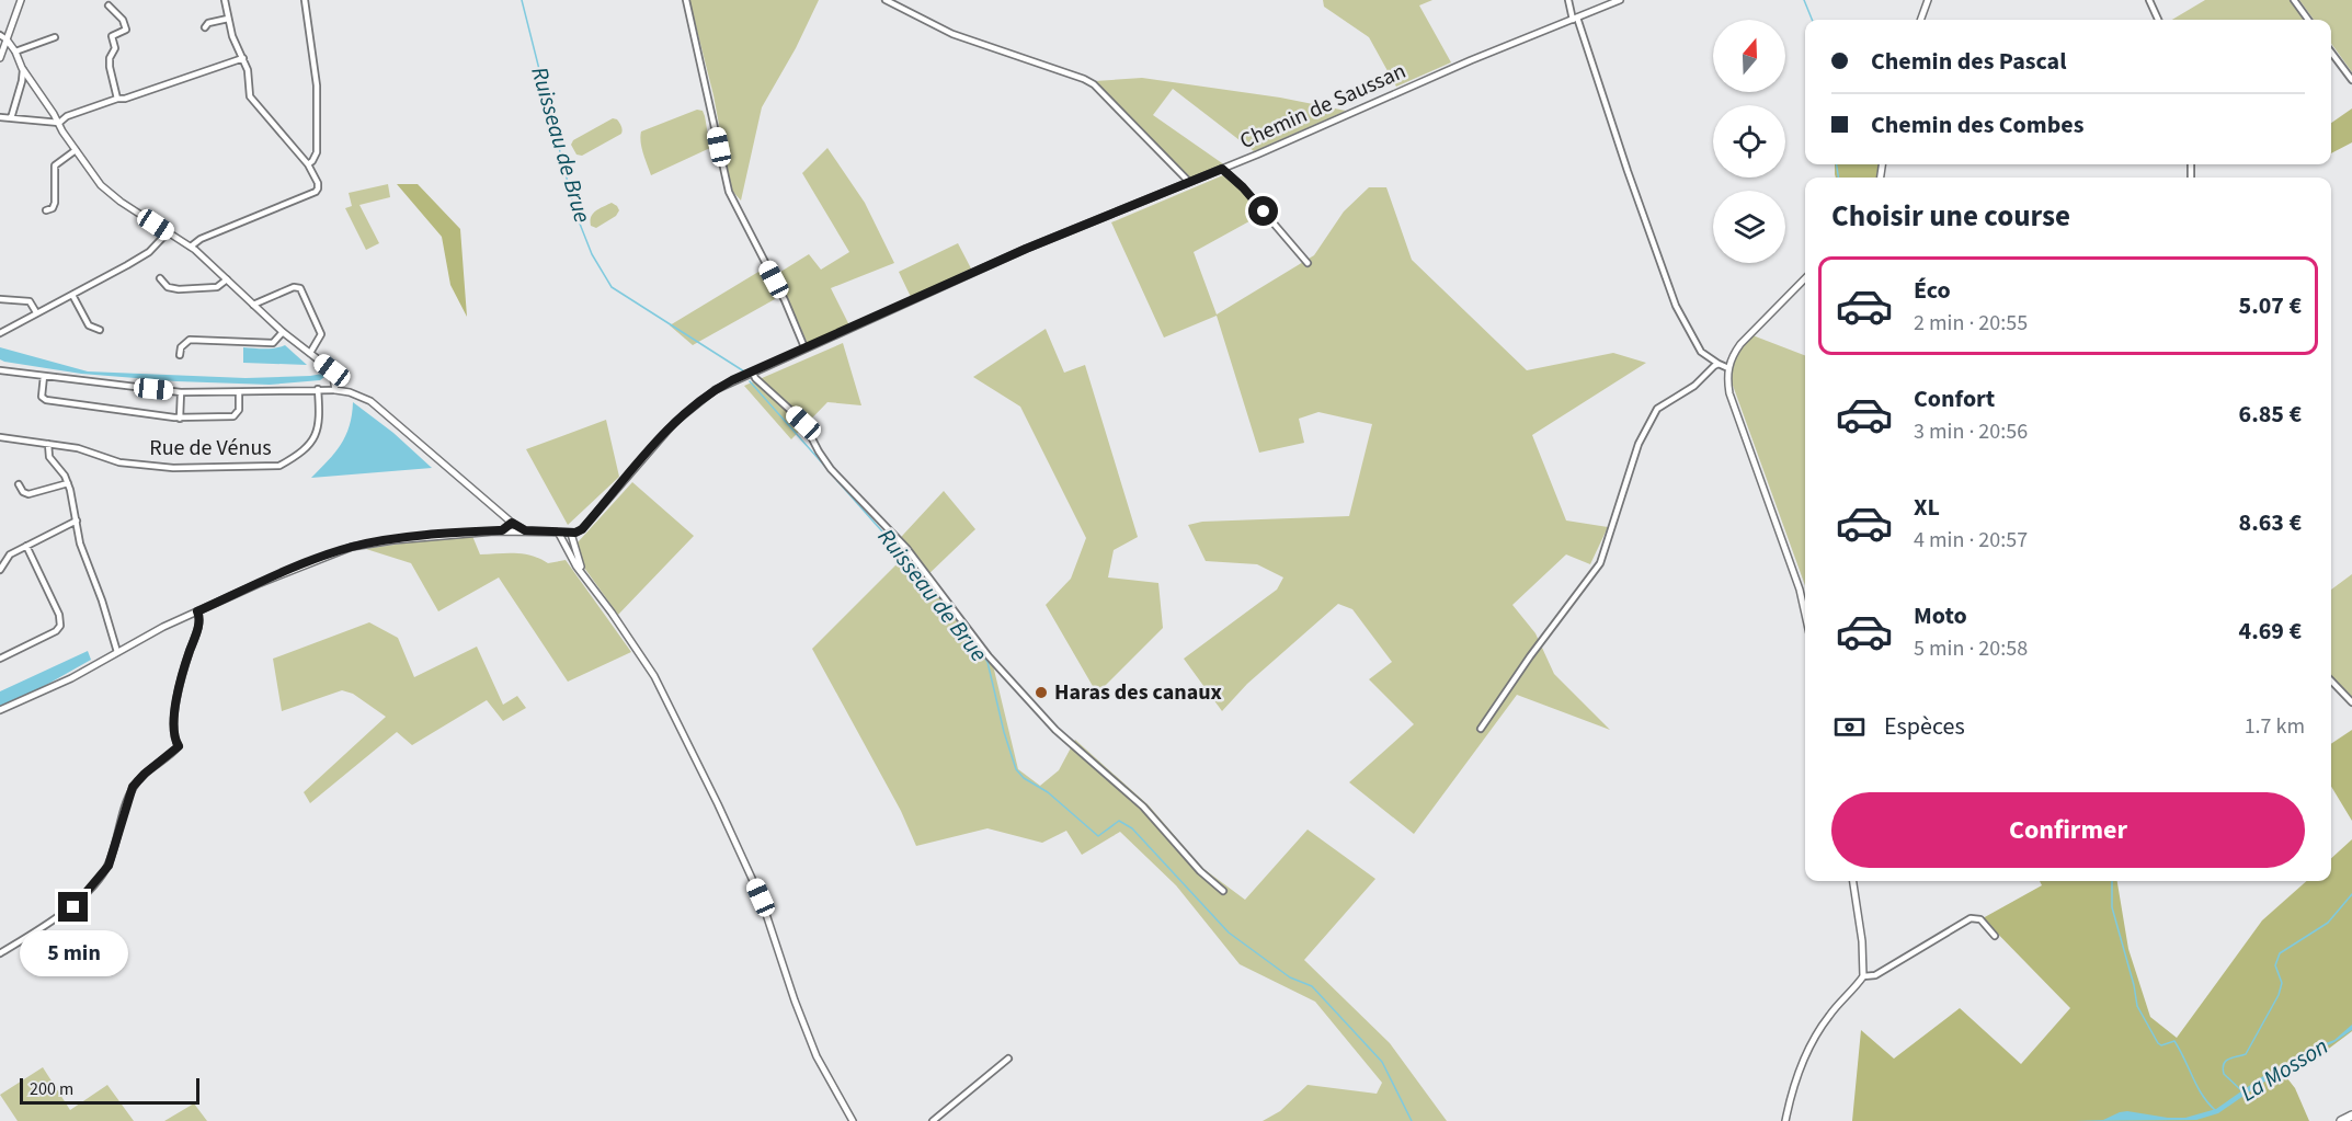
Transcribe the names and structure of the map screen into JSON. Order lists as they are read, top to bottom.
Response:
{
  "streets": {
    "street": ["Chemin de Saussan", "Rue de Vénus"]
  },
  "water": ["Ruisseau de Brue", "La Mosson"],
  "places": ["Haras des canaux"],
  "scale_bar": "200 m",
  "north": "top",
  "page": {
    "banner": ["Chemin des Pascal", "Chemin des Combes"],
    "heading": "Choisir une course",
    "list": [
      {
        "name": "Éco",
        "note": "2 min · 20:55",
        "value": "5.07 €"
      },
      {
        "name": "Confort",
        "note": "3 min · 20:56",
        "value": "6.85 €"
      },
      {
        "name": "XL",
        "note": "4 min · 20:57",
        "value": "8.63 €"
      },
      {
        "name": "Moto",
        "note": "5 min · 20:58",
        "value": "4.69 €"
      }
    ],
    "pay": ["Espèces", "1.7 km"],
    "buttons": "Confirmer",
    "bubble": "5 min",
    "scale": "200 m"
  }
}
